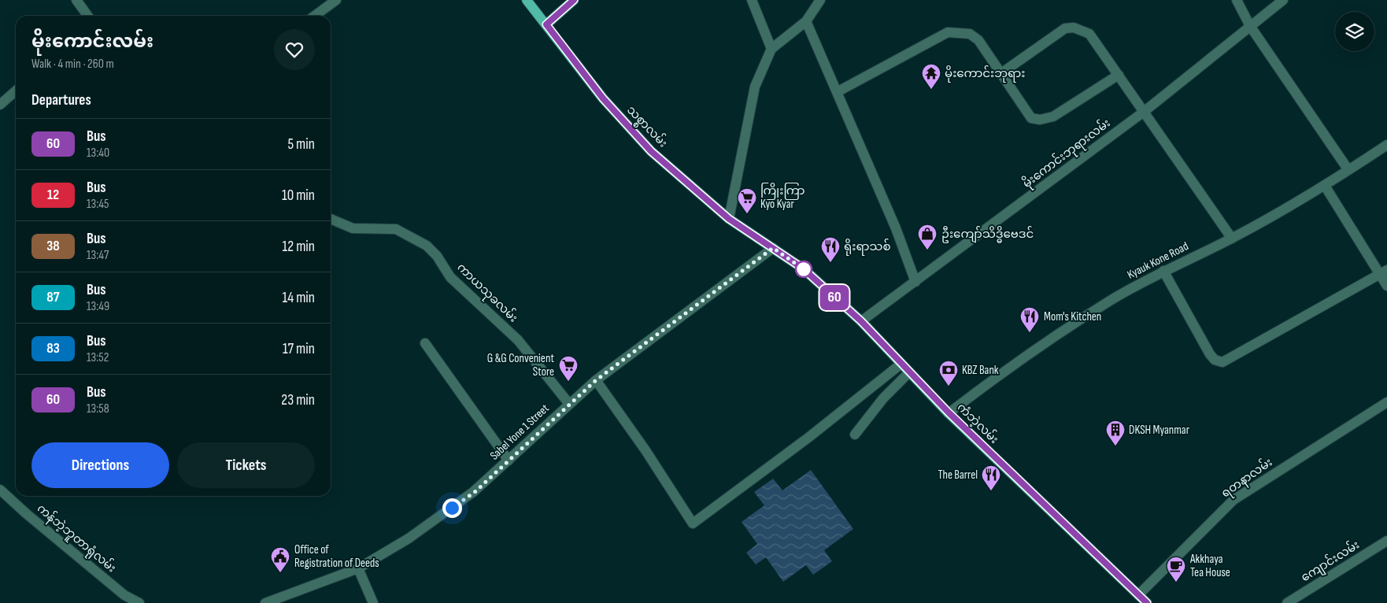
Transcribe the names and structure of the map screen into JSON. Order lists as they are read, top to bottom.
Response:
{
  "streets": {
    "main road": ["သစ္စာလမ်း", "ကံဘဲ့လမ်း"],
    "street": [
      "မိုးကောင်းဘုရားလမ်း",
      "Kyauk Kone Road",
      "ကာယသုခလမ်း",
      "Sabel Yone 1 Street",
      "ရတနာလမ်း",
      "ကန်ဘဲ့ဘူတာရုံလမ်း",
      "ကျောင်းလမ်း"
    ]
  },
  "crossings": [
    ["သစ္စာလမ်း", "ကံဘဲ့လမ်း"],
    ["သစ္စာလမ်း", "Sabel Yone 1 Street"],
    ["မိုးကောင်းဘုရားလမ်း", "ကံဘဲ့လမ်း"],
    ["Kyauk Kone Road", "ကံဘဲ့လမ်း"],
    ["ကာယသုခလမ်း", "Sabel Yone 1 Street"],
    ["ကံဘဲ့လမ်း", "Sabel Yone 1 Street"],
    ["ကံဘဲ့လမ်း", "ရတနာလမ်း"]
  ],
  "places": {
    "temple": ["မိုးကောင်းဘုရား"],
    "supermarket": ["ကြိုးကြာ Kyo Kyar", "G &G Convenient Store"],
    "shop": ["ဦးကျော်သိဒ္ဓိဗေဒင်"],
    "restaurant": ["ရိုးရာသစ်", "Mom's Kitchen", "The Barrel"],
    "bank": ["KBZ Bank"],
    "building": ["DKSH Myanmar"],
    "public building": ["Office of Registration of Deeds"],
    "cafe": ["Akkhaya Tea House"]
  },
  "lines": ["bus line 60"],
  "page": {
    "on_map": "60",
    "heading": [
      ["မိုးကောင်းလမ်း", "Walk · 4 min · 260 m"],
      "Departures"
    ],
    "list": [
      {
        "mark": "60",
        "name": "Bus",
        "note": "13:40",
        "value": "5 min"
      },
      {
        "mark": "12",
        "name": "Bus",
        "note": "13:45",
        "value": "10 min"
      },
      {
        "mark": "38",
        "name": "Bus",
        "note": "13:47",
        "value": "12 min"
      },
      {
        "mark": "87",
        "name": "Bus",
        "note": "13:49",
        "value": "14 min"
      },
      {
        "mark": "83",
        "name": "Bus",
        "note": "13:52",
        "value": "17 min"
      },
      {
        "mark": "60",
        "name": "Bus",
        "note": "13:58",
        "value": "23 min"
      }
    ],
    "buttons": ["Directions", "Tickets"]
  }
}
